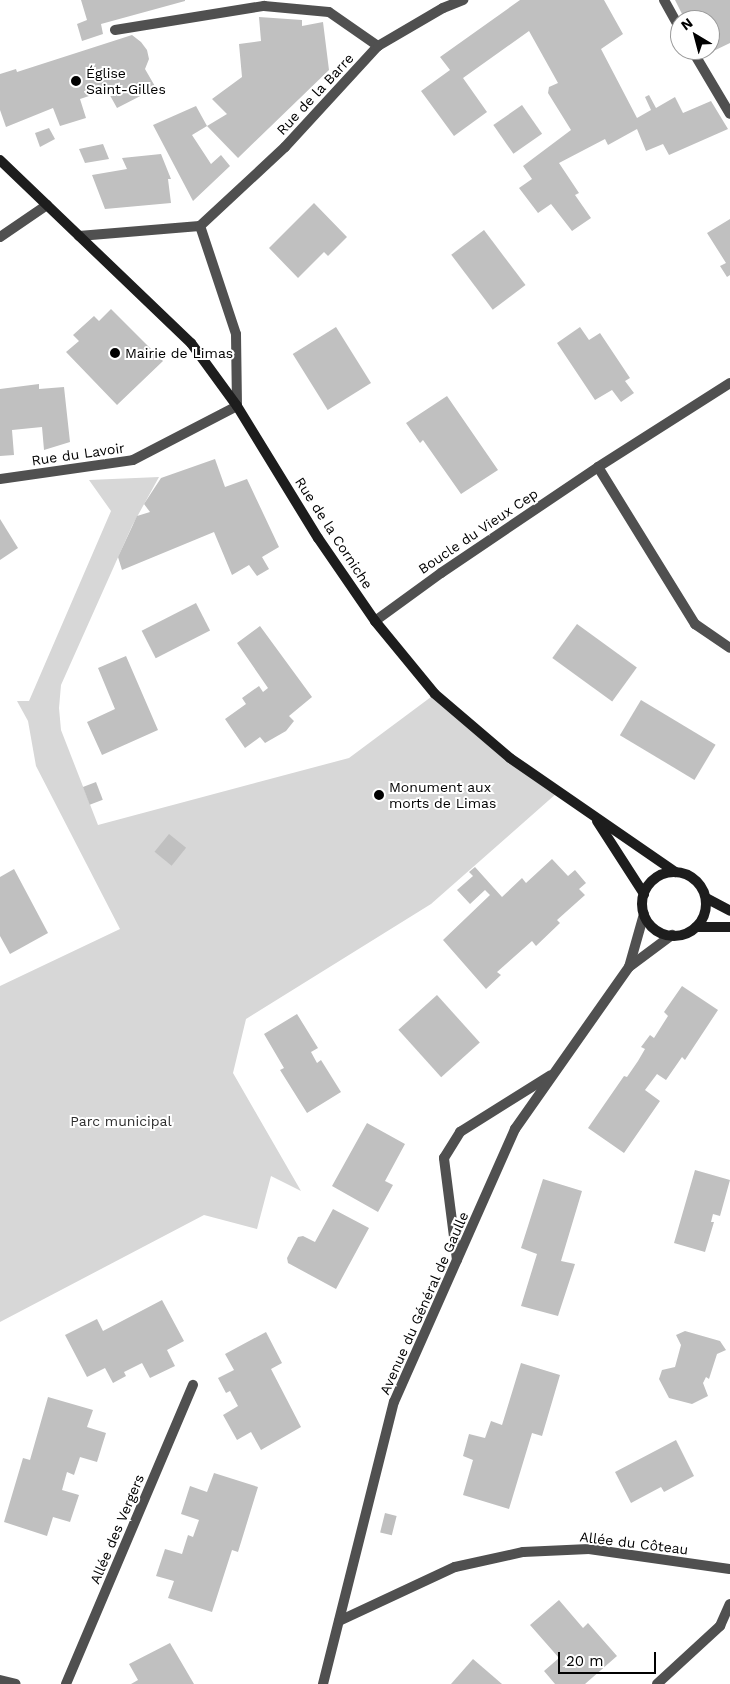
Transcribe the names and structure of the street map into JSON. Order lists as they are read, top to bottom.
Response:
{
  "streets": {
    "main road": ["Rue de la Corniche"],
    "street": [
      "Rue de la Barre",
      "Rue du Lavoir",
      "Boucle du Vieux Cep",
      "Avenue du Général de Gaulle",
      "Allée des Vergers",
      "Allée du Côteau"
    ]
  },
  "crossings": [
    ["Rue du Lavoir", "Rue de la Corniche"],
    ["Boucle du Vieux Cep", "Rue de la Corniche"],
    ["Rue de la Corniche", "Avenue du Général de Gaulle"],
    ["Avenue du Général de Gaulle", "Allée du Côteau"]
  ],
  "parks": ["Parc municipal"],
  "places": ["Église Saint-Gilles", "Mairie de Limas", "Monument aux morts de Limas"],
  "scale_bar": "20 m",
  "north": "top left"
}
